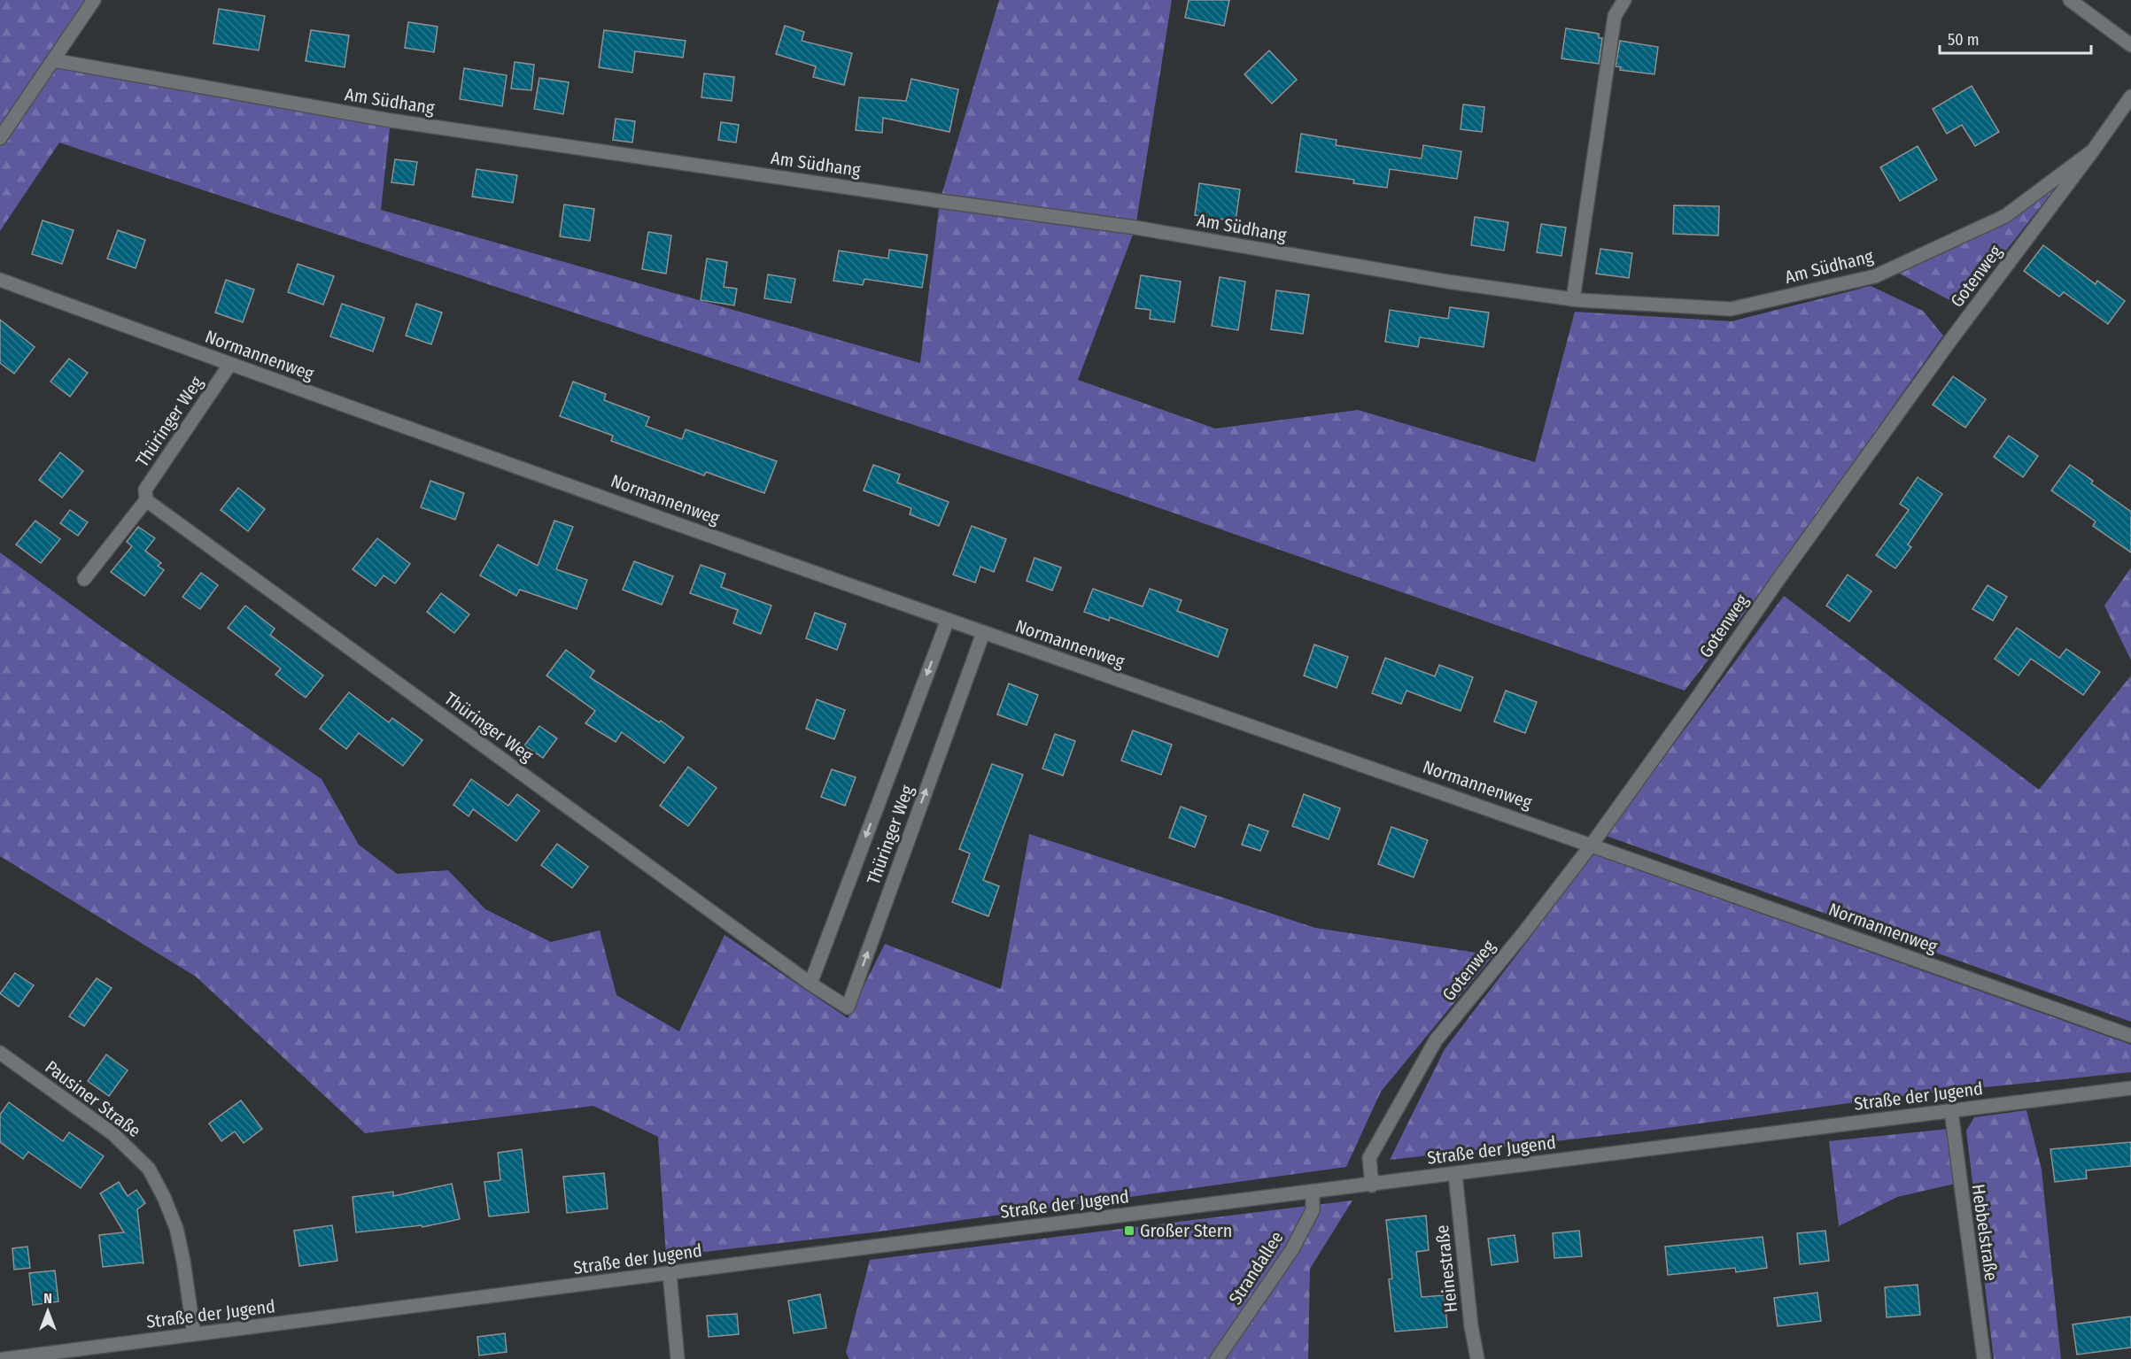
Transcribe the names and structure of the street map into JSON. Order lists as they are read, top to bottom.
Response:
{
  "streets": {
    "street": [
      "Am Südhang",
      "Gotenweg",
      "Normannenweg",
      "Thüringer Weg",
      "Straße der Jugend",
      "Pausiner Straße",
      "Hebbelstraße",
      "Strandallee",
      "Heinestraße"
    ]
  },
  "crossings": [
    ["Am Südhang", "Gotenweg"],
    ["Gotenweg", "Normannenweg"],
    ["Gotenweg", "Straße der Jugend"],
    ["Normannenweg", "Thüringer Weg"],
    ["Straße der Jugend", "Pausiner Straße"],
    ["Straße der Jugend", "Hebbelstraße"],
    ["Straße der Jugend", "Strandallee"],
    ["Straße der Jugend", "Heinestraße"]
  ],
  "places": {
    "transit": ["Großer Stern"]
  },
  "scale_bar": "50 m",
  "north": "top"
}
